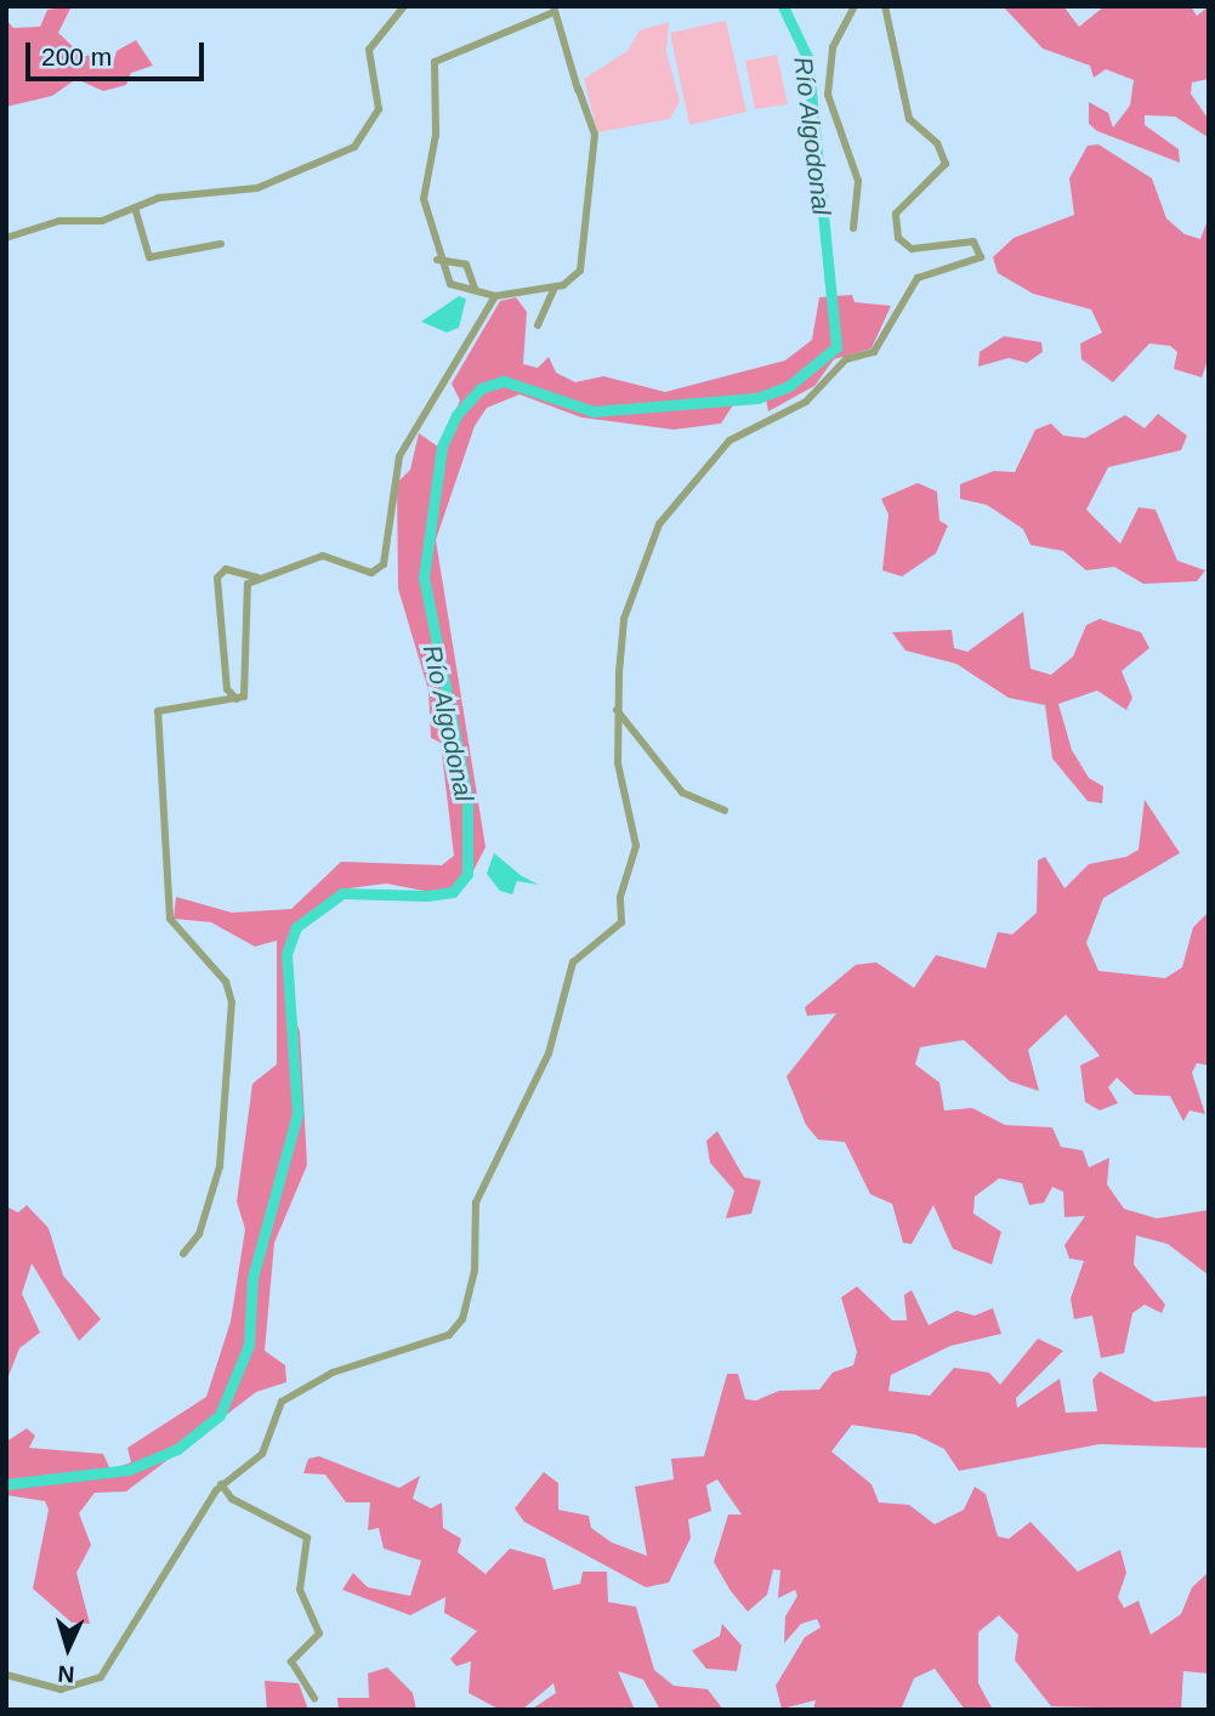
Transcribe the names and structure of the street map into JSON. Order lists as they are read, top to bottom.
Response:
{
  "water": ["Río Algodonal"],
  "scale_bar": "200 m",
  "north": "bottom"
}
